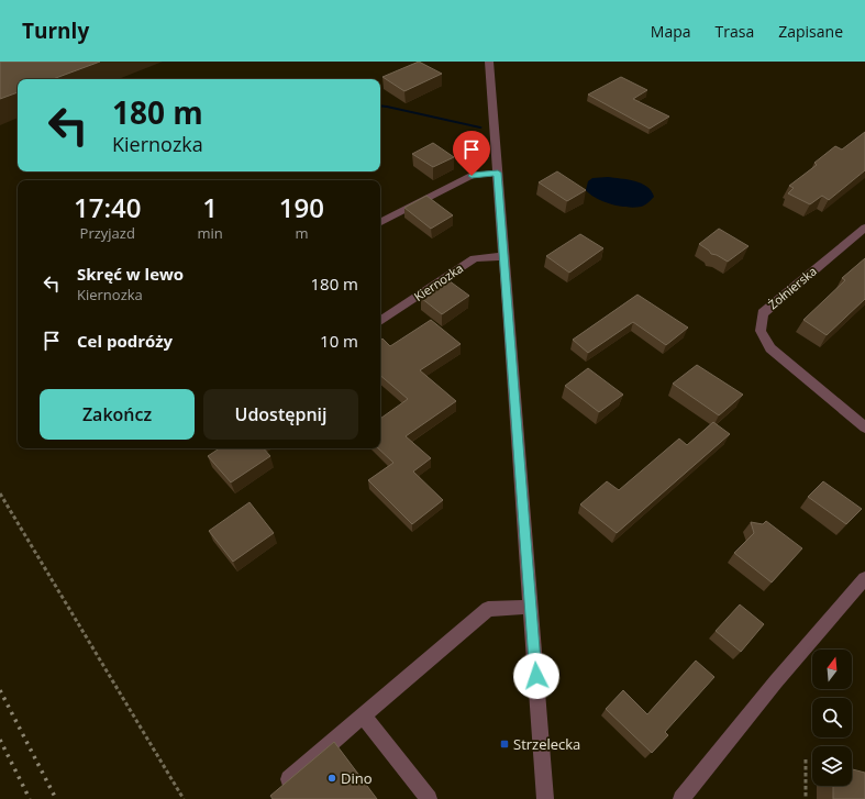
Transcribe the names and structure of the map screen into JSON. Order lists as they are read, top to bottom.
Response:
{
  "streets": {
    "street": ["Kiernozka", "Żołnierska"]
  },
  "places": {
    "transit": ["Strzelecka"],
    "other": ["Dino"]
  },
  "north": "top",
  "page": {
    "header": "Turnly",
    "nav": ["Mapa", "Trasa", "Zapisane"],
    "turn": ["180 m", "Kiernozka"],
    "eta": [
      "17:40",
      "Przyjazd",
      "1",
      "min",
      "190",
      "m"
    ],
    "list": [
      {
        "name": "Skręć w lewo",
        "note": "Kiernozka",
        "value": "180 m"
      },
      {
        "name": "Cel podróży",
        "value": "10 m"
      }
    ],
    "buttons": ["Zakończ", "Udostępnij"]
  }
}
